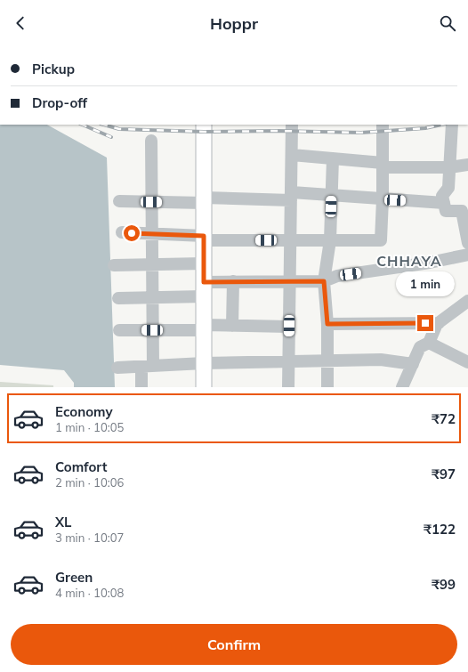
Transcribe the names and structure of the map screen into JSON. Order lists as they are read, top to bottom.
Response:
{
  "districts": ["CHHAYA"],
  "page": {
    "header": "Hoppr",
    "banner": ["Pickup", "Drop-off"],
    "bubble": "1 min",
    "list": [
      {
        "name": "Economy",
        "note": "1 min · 10:05",
        "value": "₹72"
      },
      {
        "name": "Comfort",
        "note": "2 min · 10:06",
        "value": "₹97"
      },
      {
        "name": "XL",
        "note": "3 min · 10:07",
        "value": "₹122"
      },
      {
        "name": "Green",
        "note": "4 min · 10:08",
        "value": "₹99"
      }
    ],
    "buttons": "Confirm"
  }
}
